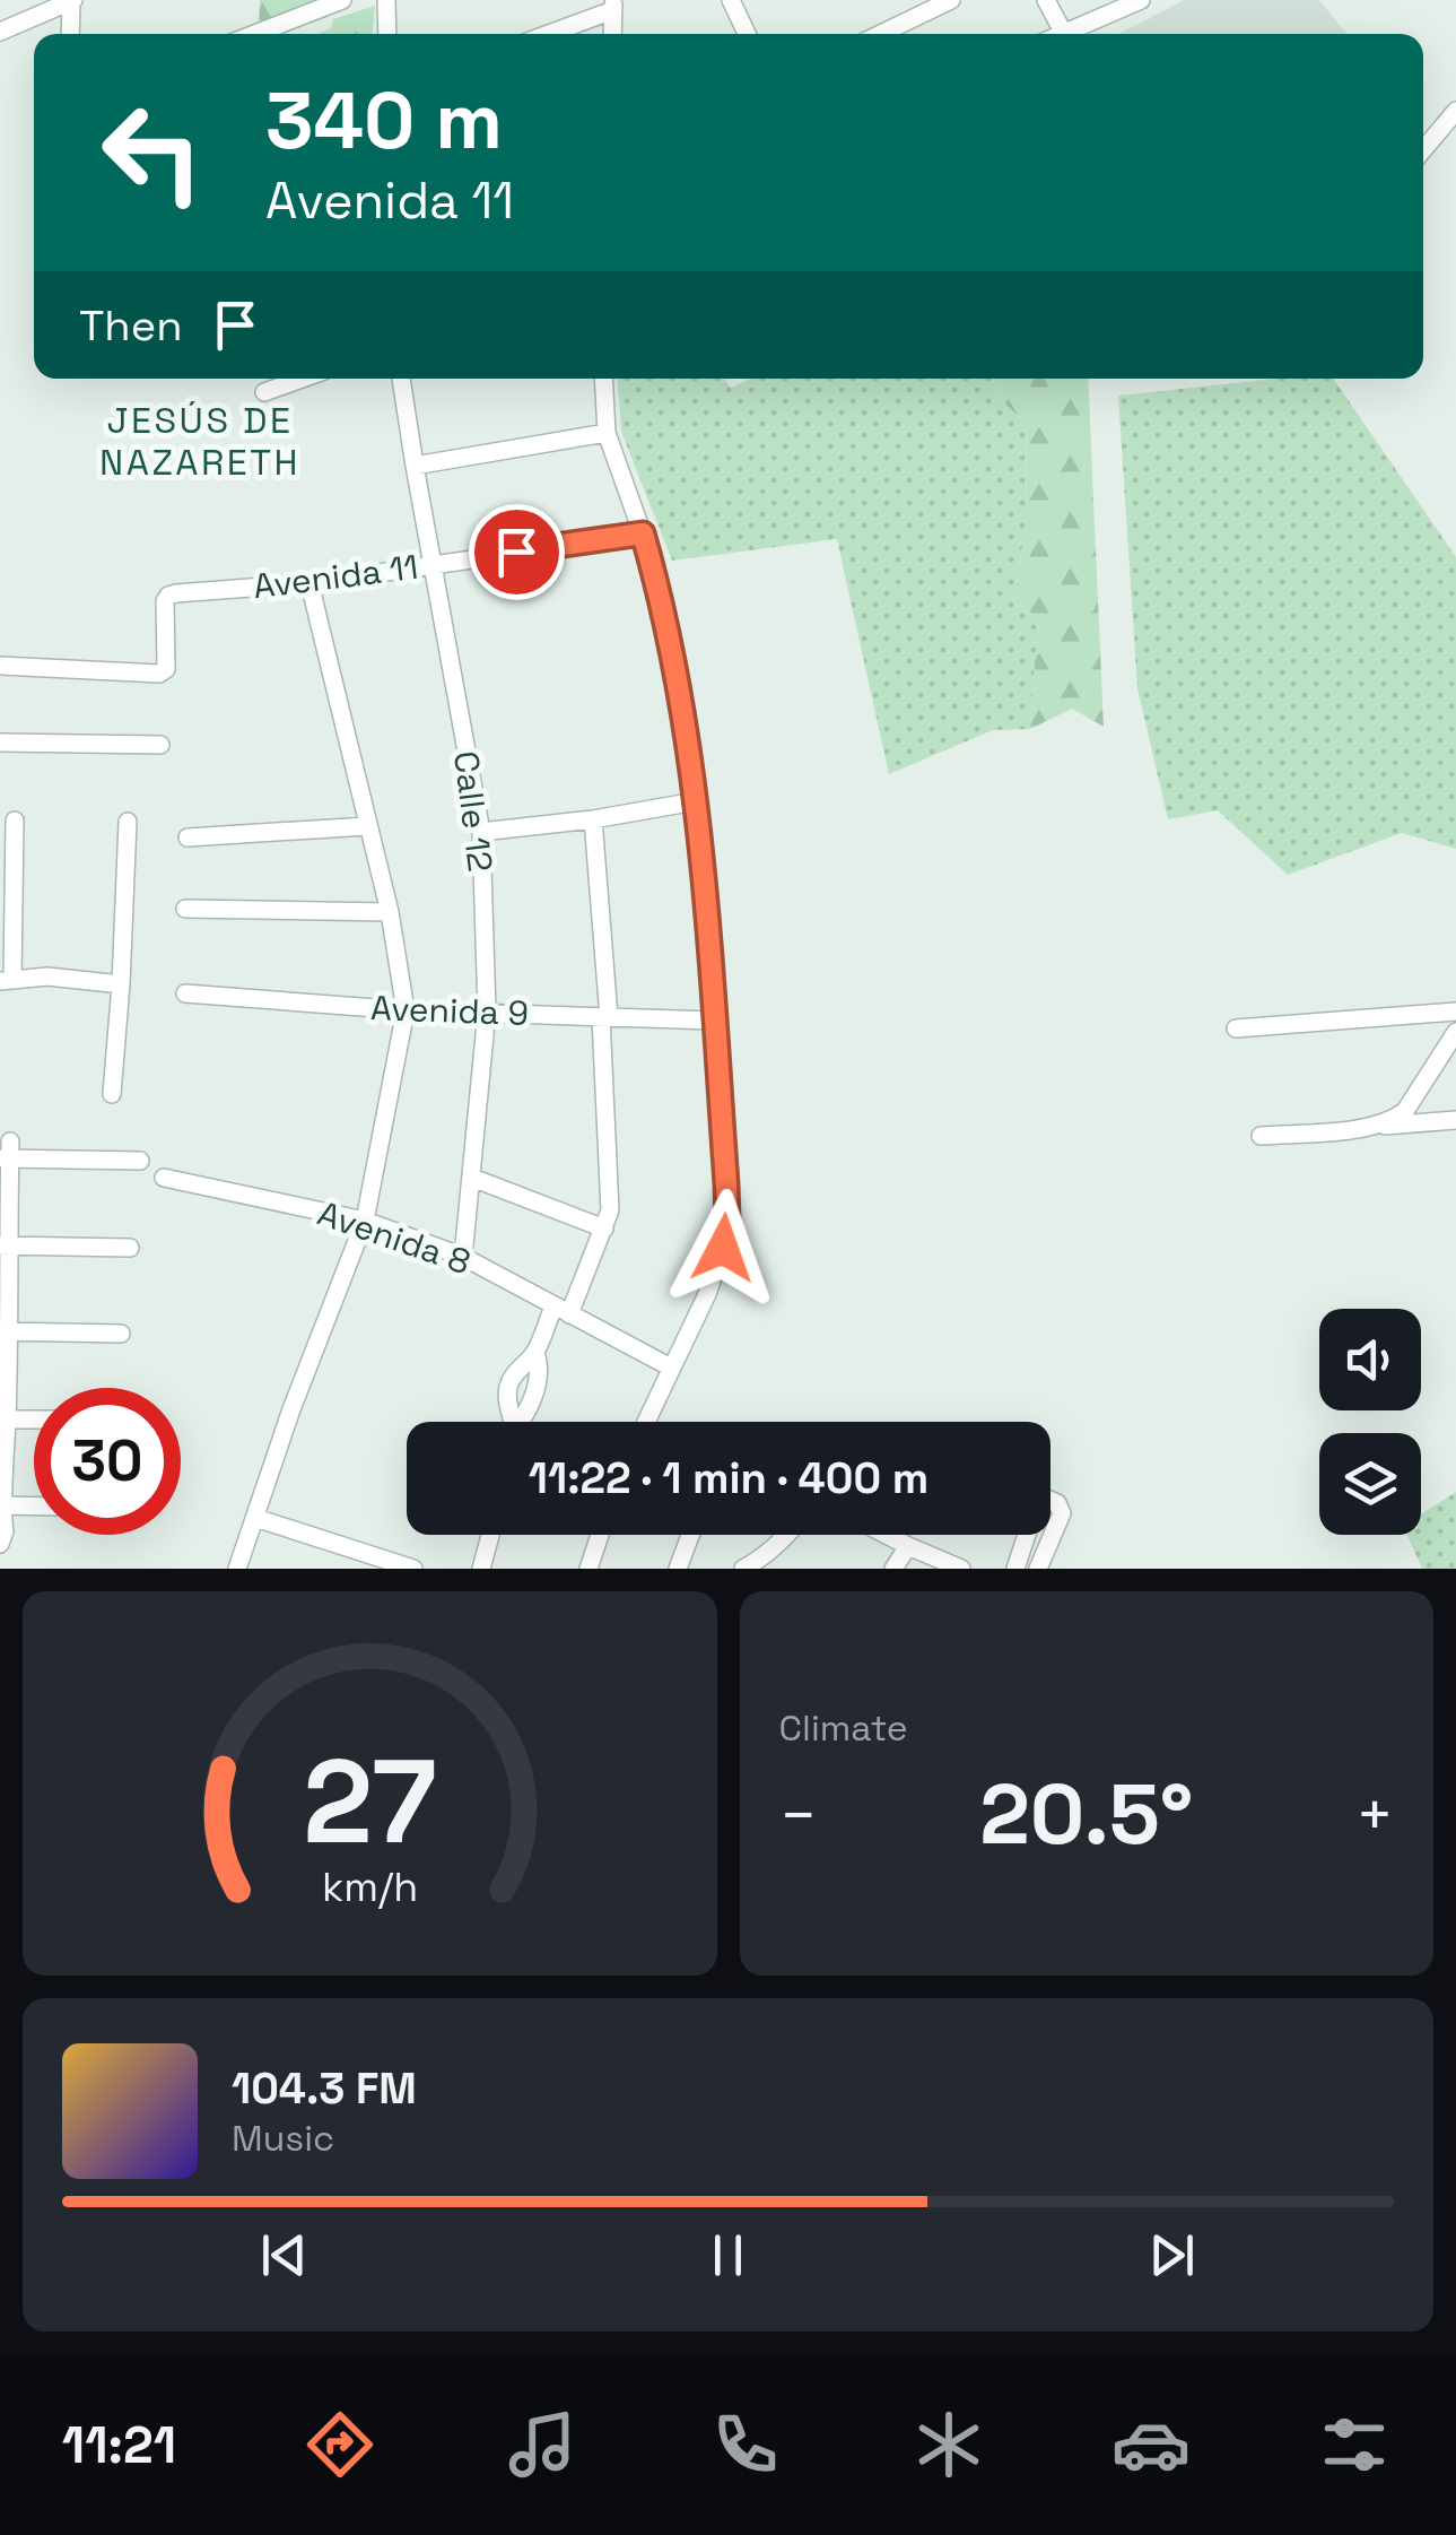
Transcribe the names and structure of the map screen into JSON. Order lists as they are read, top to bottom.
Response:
{
  "streets": {
    "street": [
      "Avenida 11",
      "Calle 12",
      "Avenida 9",
      "Avenida 8"
    ]
  },
  "crossings": [
    ["Avenida 11", "Calle 12"],
    ["Calle 12", "Avenida 9"],
    ["Calle 12", "Avenida 8"]
  ],
  "districts": ["JESÚS DE NAZARETH"],
  "page": {
    "turn": ["340 m", "Avenida 11"],
    "then": "Then",
    "limit": "30",
    "trip": "11:22 · 1 min · 400 m",
    "tile": "Climate",
    "heat": ["−", "20.5°", "+"],
    "song": ["104.3 FM", "Music"],
    "tabs": "11:21",
    "gauge": ["27", "km/h"]
  }
}
